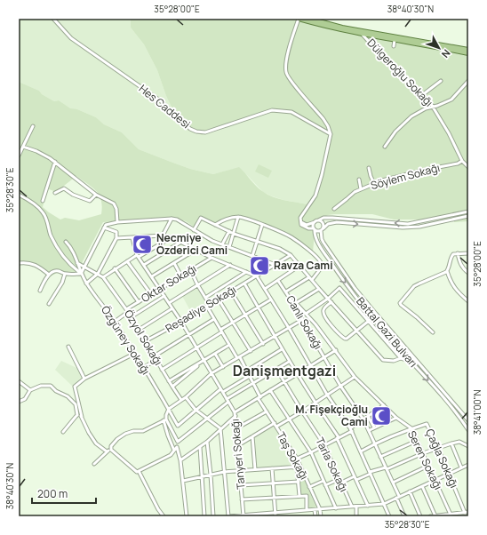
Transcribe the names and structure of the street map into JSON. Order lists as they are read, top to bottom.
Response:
{
  "streets": {
    "street": [
      "Dülgeroğlu Sokağı",
      "Hes Caddesi",
      "Söylem Sokağı",
      "Oktar Sokağı",
      "Reşadiye Sokağı",
      "Canlı Sokağı",
      "Battal Gazi Bulvarı",
      "Özyol Sokağı",
      "Özgüney Sokağı",
      "Tanyeri Sokağı",
      "Taş Sokağı",
      "Çağla Sokağı",
      "Seren Sokağı",
      "Tarla Sokağı"
    ]
  },
  "crossings": [
    ["Dülgeroğlu Sokağı", "Söylem Sokağı"],
    ["Oktar Sokağı", "Özyol Sokağı"],
    ["Oktar Sokağı", "Özgüney Sokağı"],
    ["Oktar Sokağı", "Tanyeri Sokağı"],
    ["Oktar Sokağı", "Taş Sokağı"],
    ["Reşadiye Sokağı", "Özyol Sokağı"],
    ["Reşadiye Sokağı", "Tanyeri Sokağı"],
    ["Reşadiye Sokağı", "Taş Sokağı"],
    ["Canlı Sokağı", "Seren Sokağı"],
    ["Çağla Sokağı", "Seren Sokağı"]
  ],
  "districts": ["Danişmentgazi"],
  "places": {
    "mosque": ["Necmiye Özderici Cami", "Ravza Cami", "M. Fişekçioğlu Cami"]
  },
  "scale_bar": "200 m",
  "north": "bottom right",
  "coordinates": [
    "35°28'00\"E",
    "38°40'30\"N",
    "35°28'30\"E",
    "38°41'00\"N"
  ]
}
